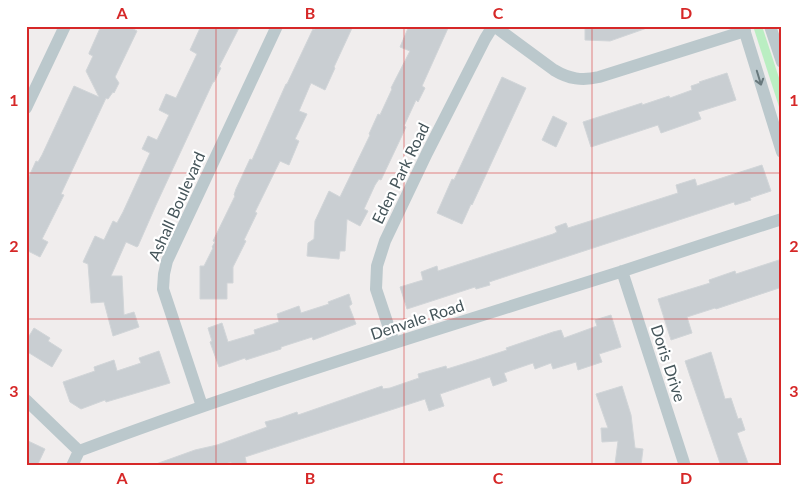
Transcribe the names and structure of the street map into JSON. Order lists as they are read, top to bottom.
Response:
{
  "streets": {
    "street": [
      "Eden Park Road",
      "Ashall Boulevard",
      "Denvale Road",
      "Doris Drive"
    ]
  },
  "crossings": [
    ["Eden Park Road", "Denvale Road"],
    ["Ashall Boulevard", "Denvale Road"],
    ["Denvale Road", "Doris Drive"]
  ],
  "grid": {
    "columns": [
      "A",
      "B",
      "C",
      "D"
    ],
    "rows": ["1", "2", "3"]
  }
}
